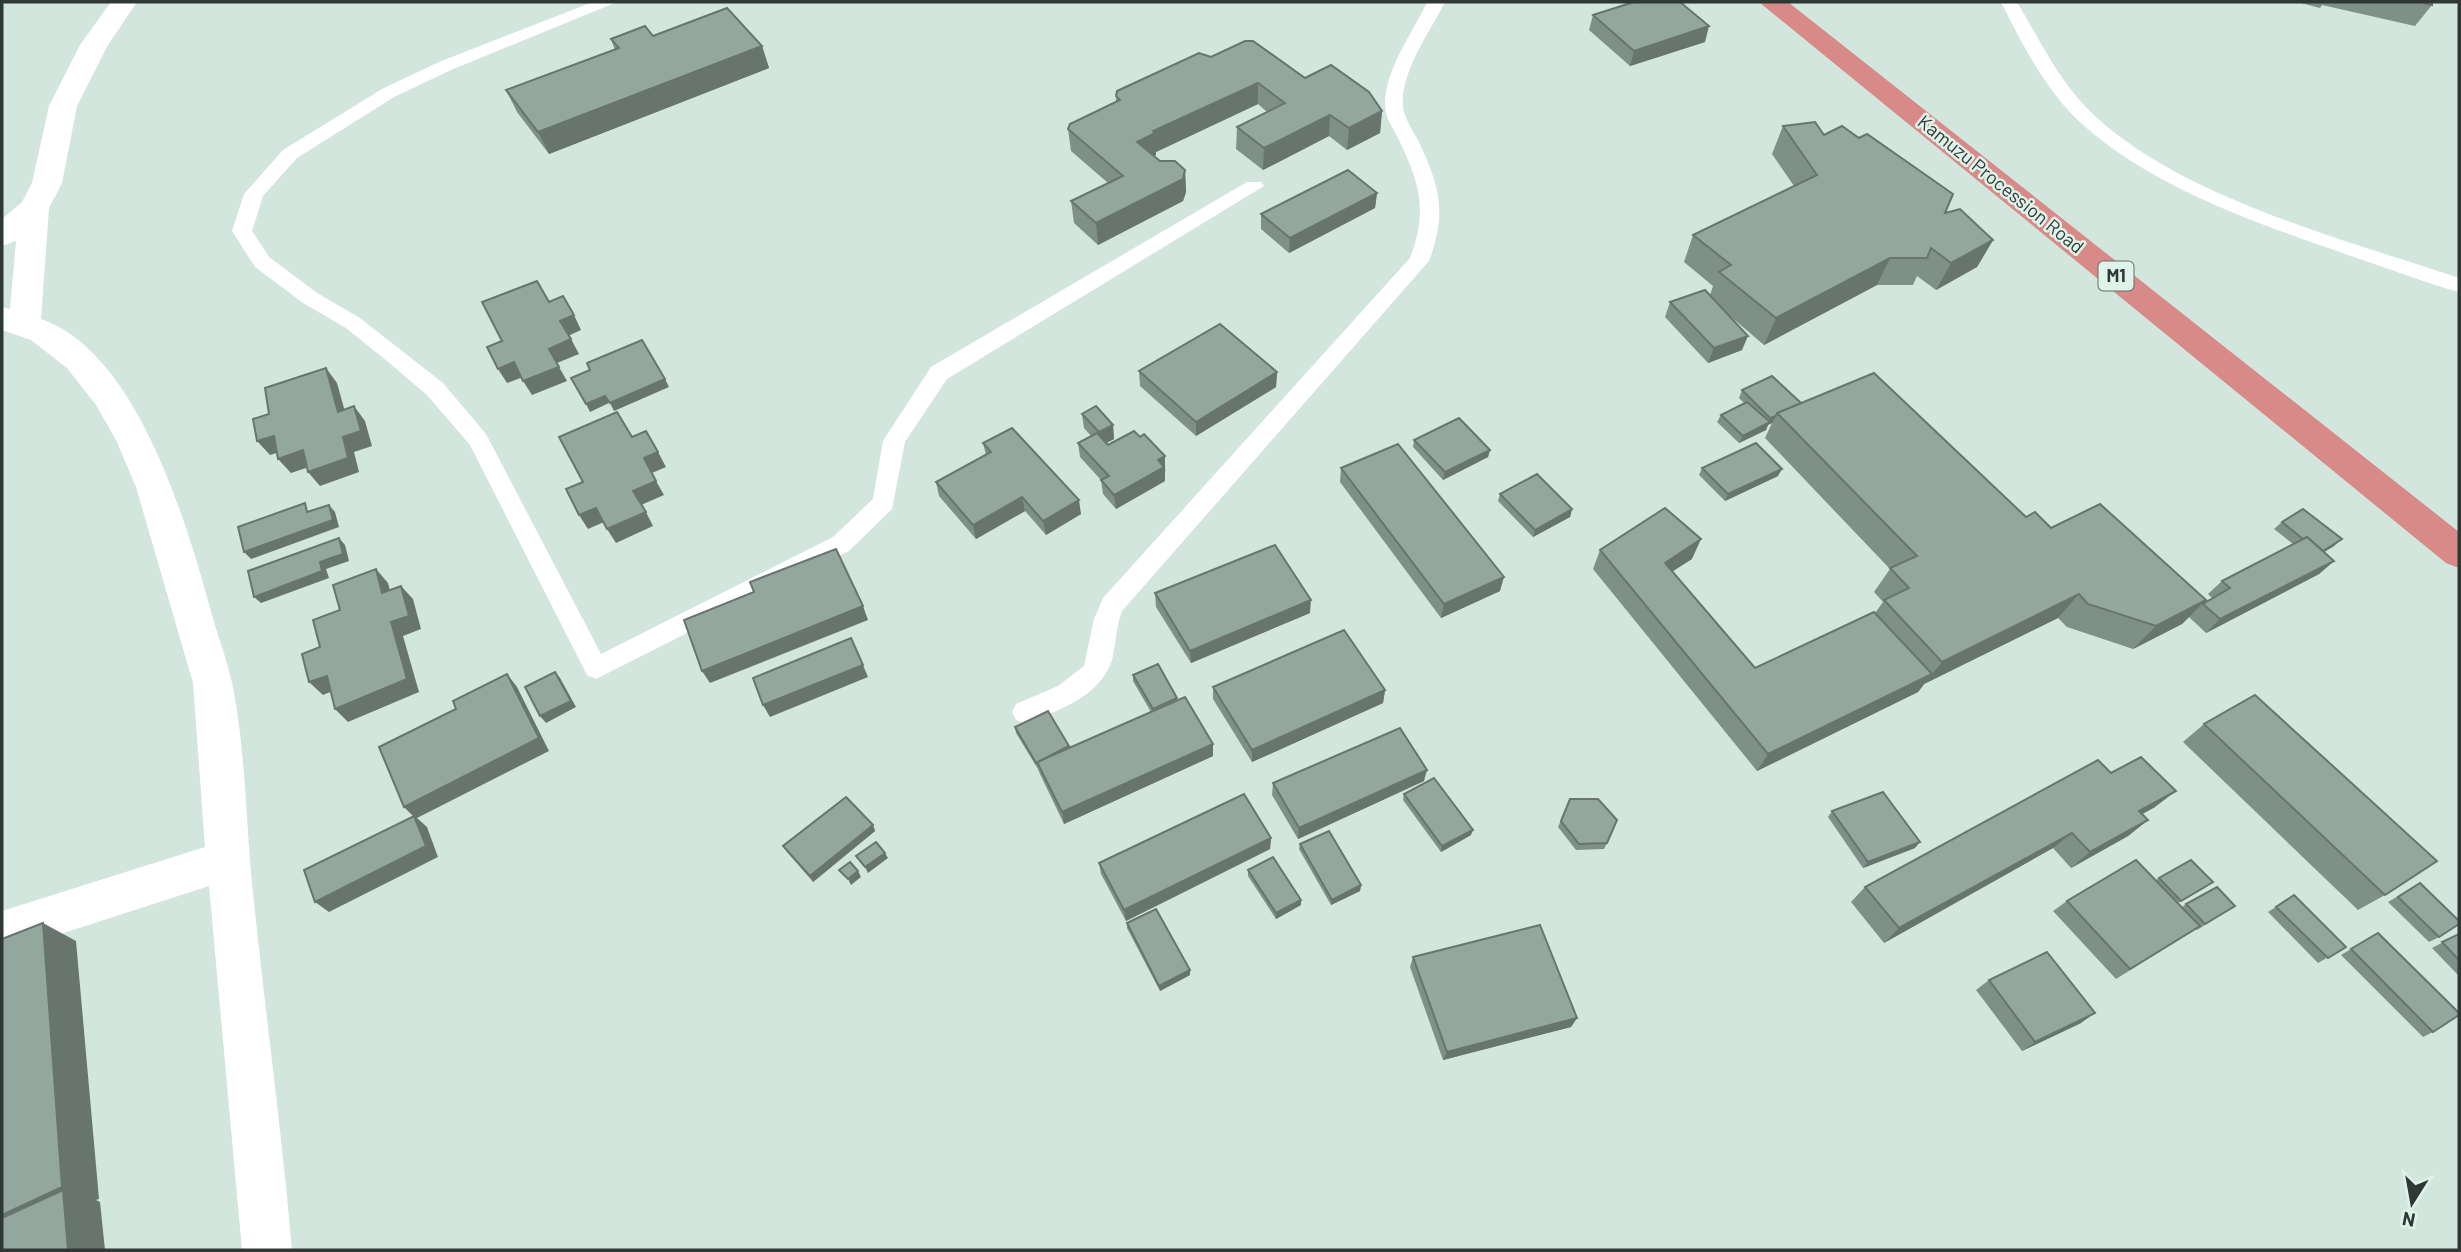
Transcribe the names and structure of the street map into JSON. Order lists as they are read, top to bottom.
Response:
{
  "streets": {
    "highway": ["Kamuzu Procession Road", "M1"]
  },
  "north": "bottom"
}
